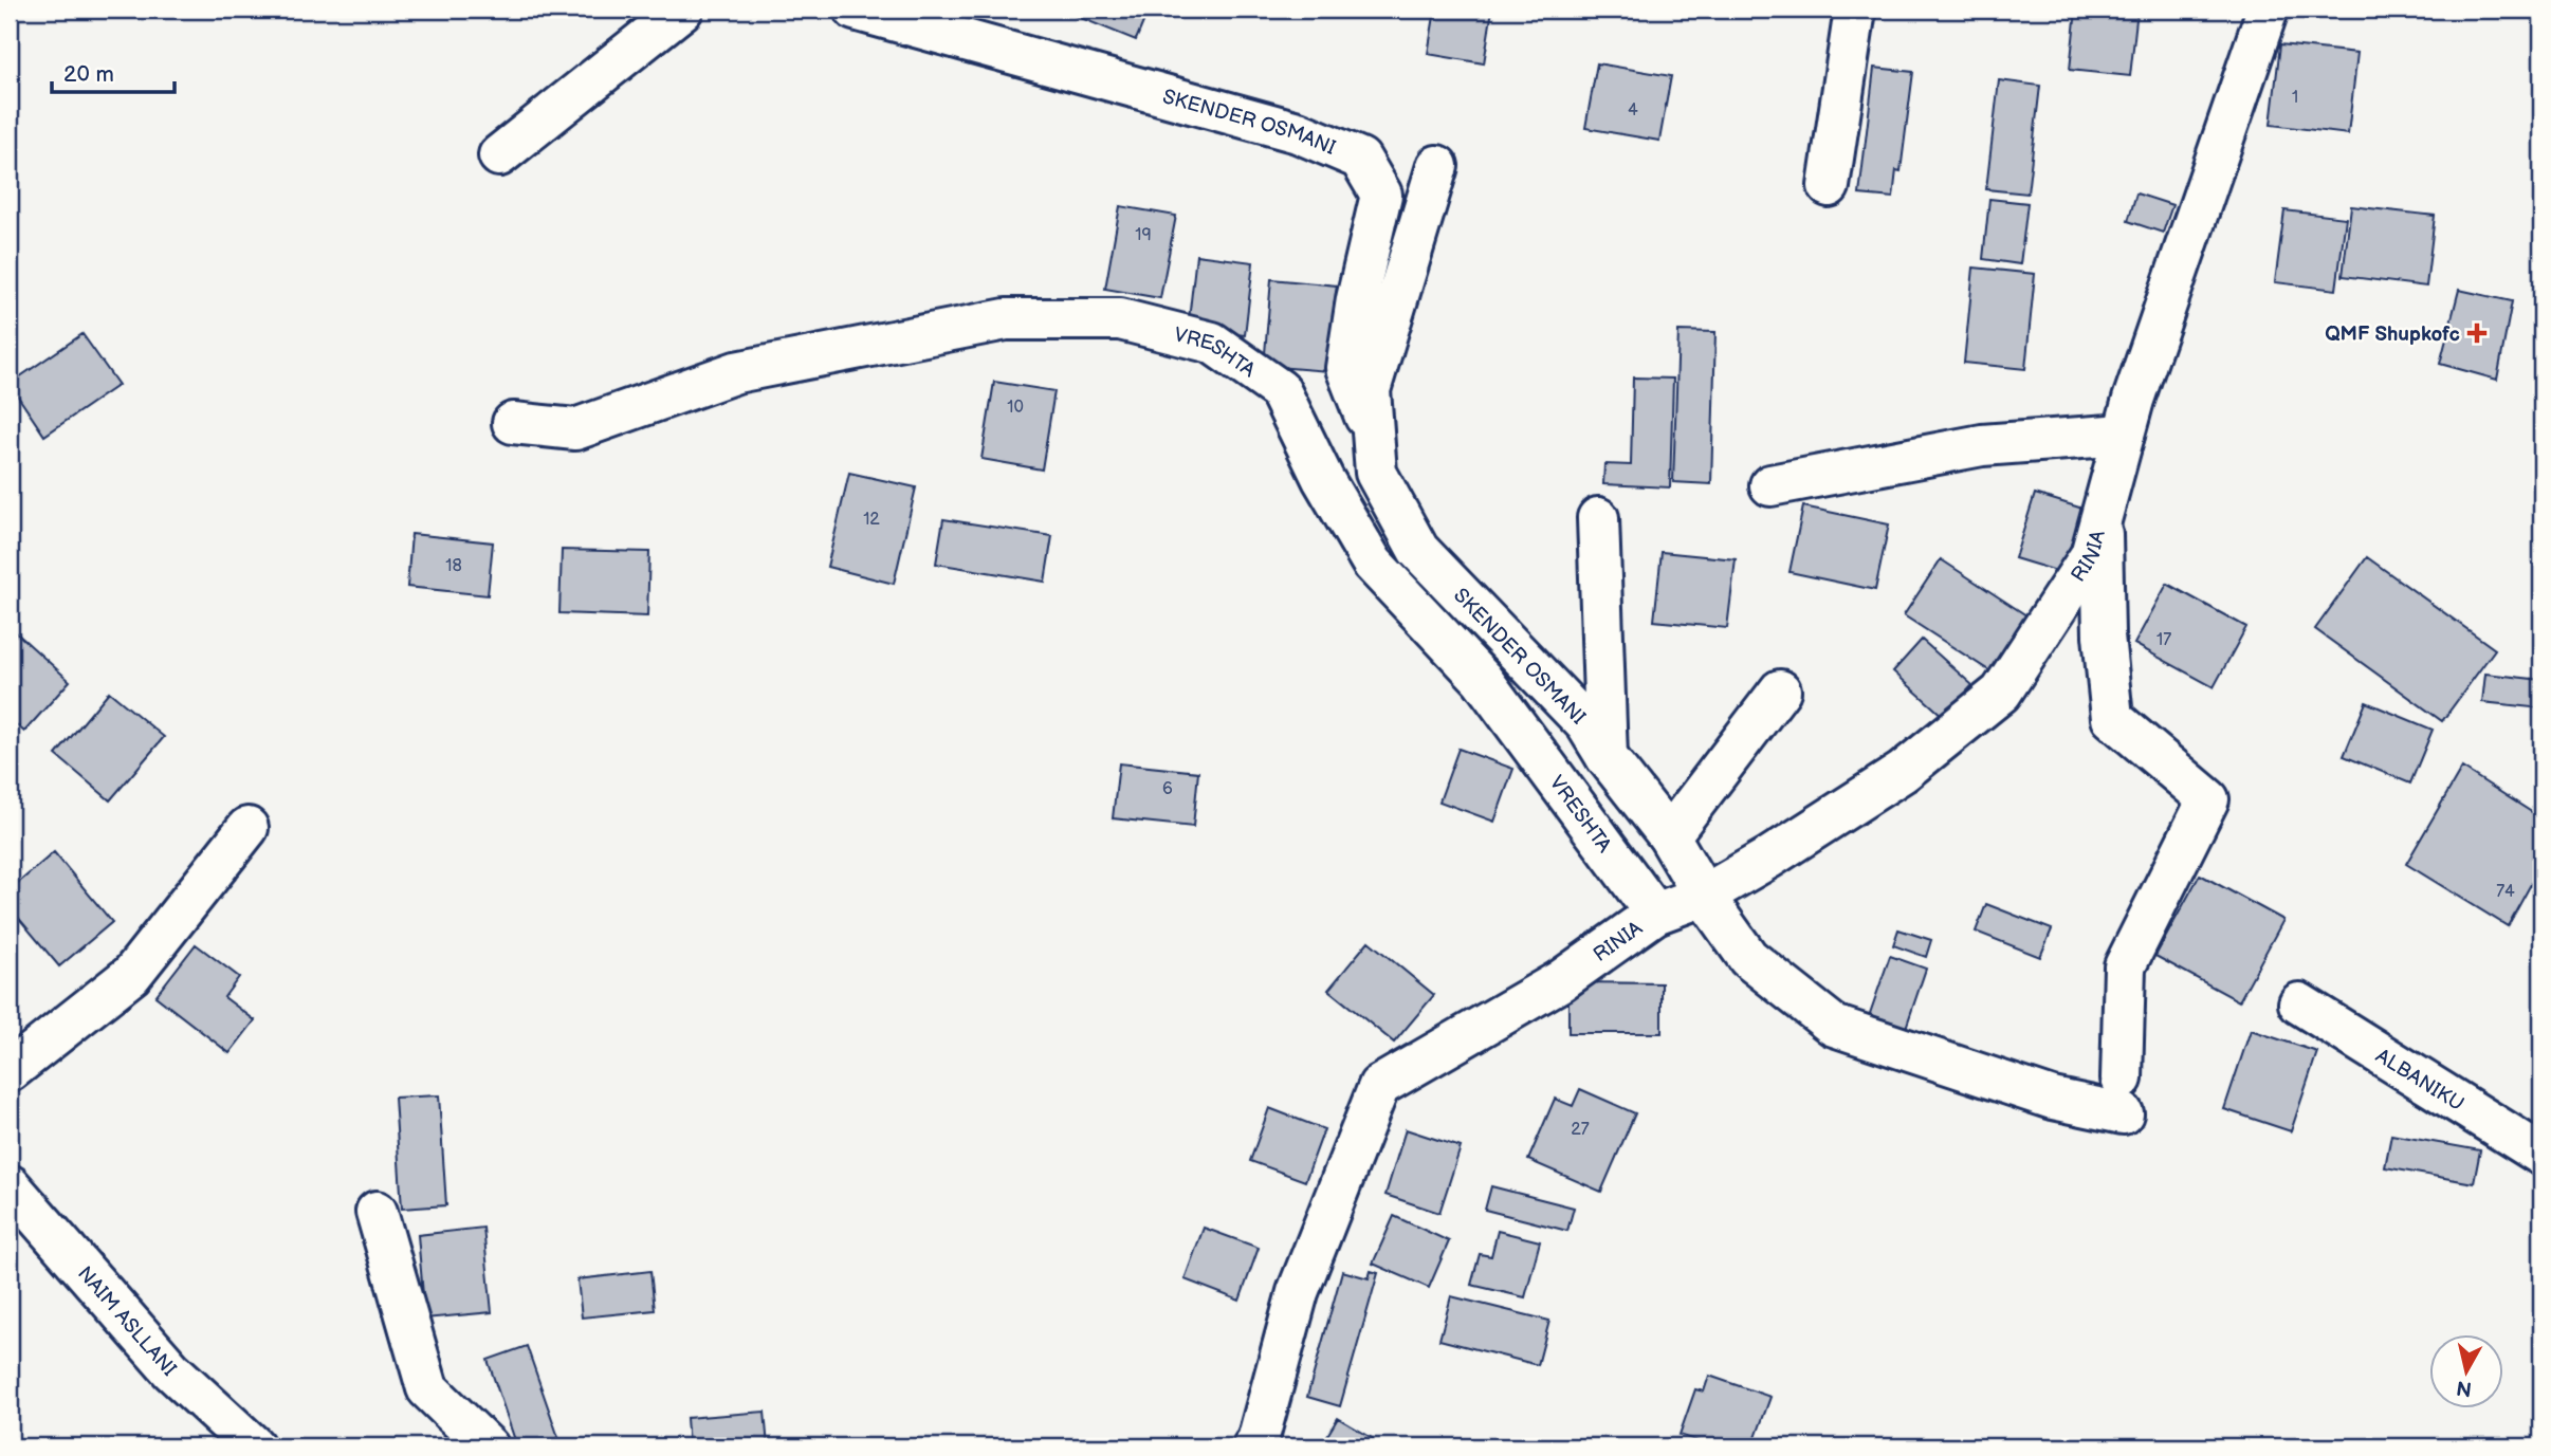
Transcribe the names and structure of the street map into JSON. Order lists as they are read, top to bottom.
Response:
{
  "streets": {
    "street": [
      "SKENDER OSMANI",
      "VRESHTA",
      "RINIA",
      "ALBANIKU",
      "NAIM ASLLANI"
    ]
  },
  "crossings": [
    ["SKENDER OSMANI", "RINIA"],
    ["VRESHTA", "RINIA"]
  ],
  "places": {
    "health": ["QMF Shupkofc"]
  },
  "house_numbers": [
    "1",
    "4",
    "19",
    "10",
    "12",
    "18",
    "17",
    "6",
    "74",
    "27"
  ],
  "scale_bar": "20 m",
  "north": "bottom"
}
